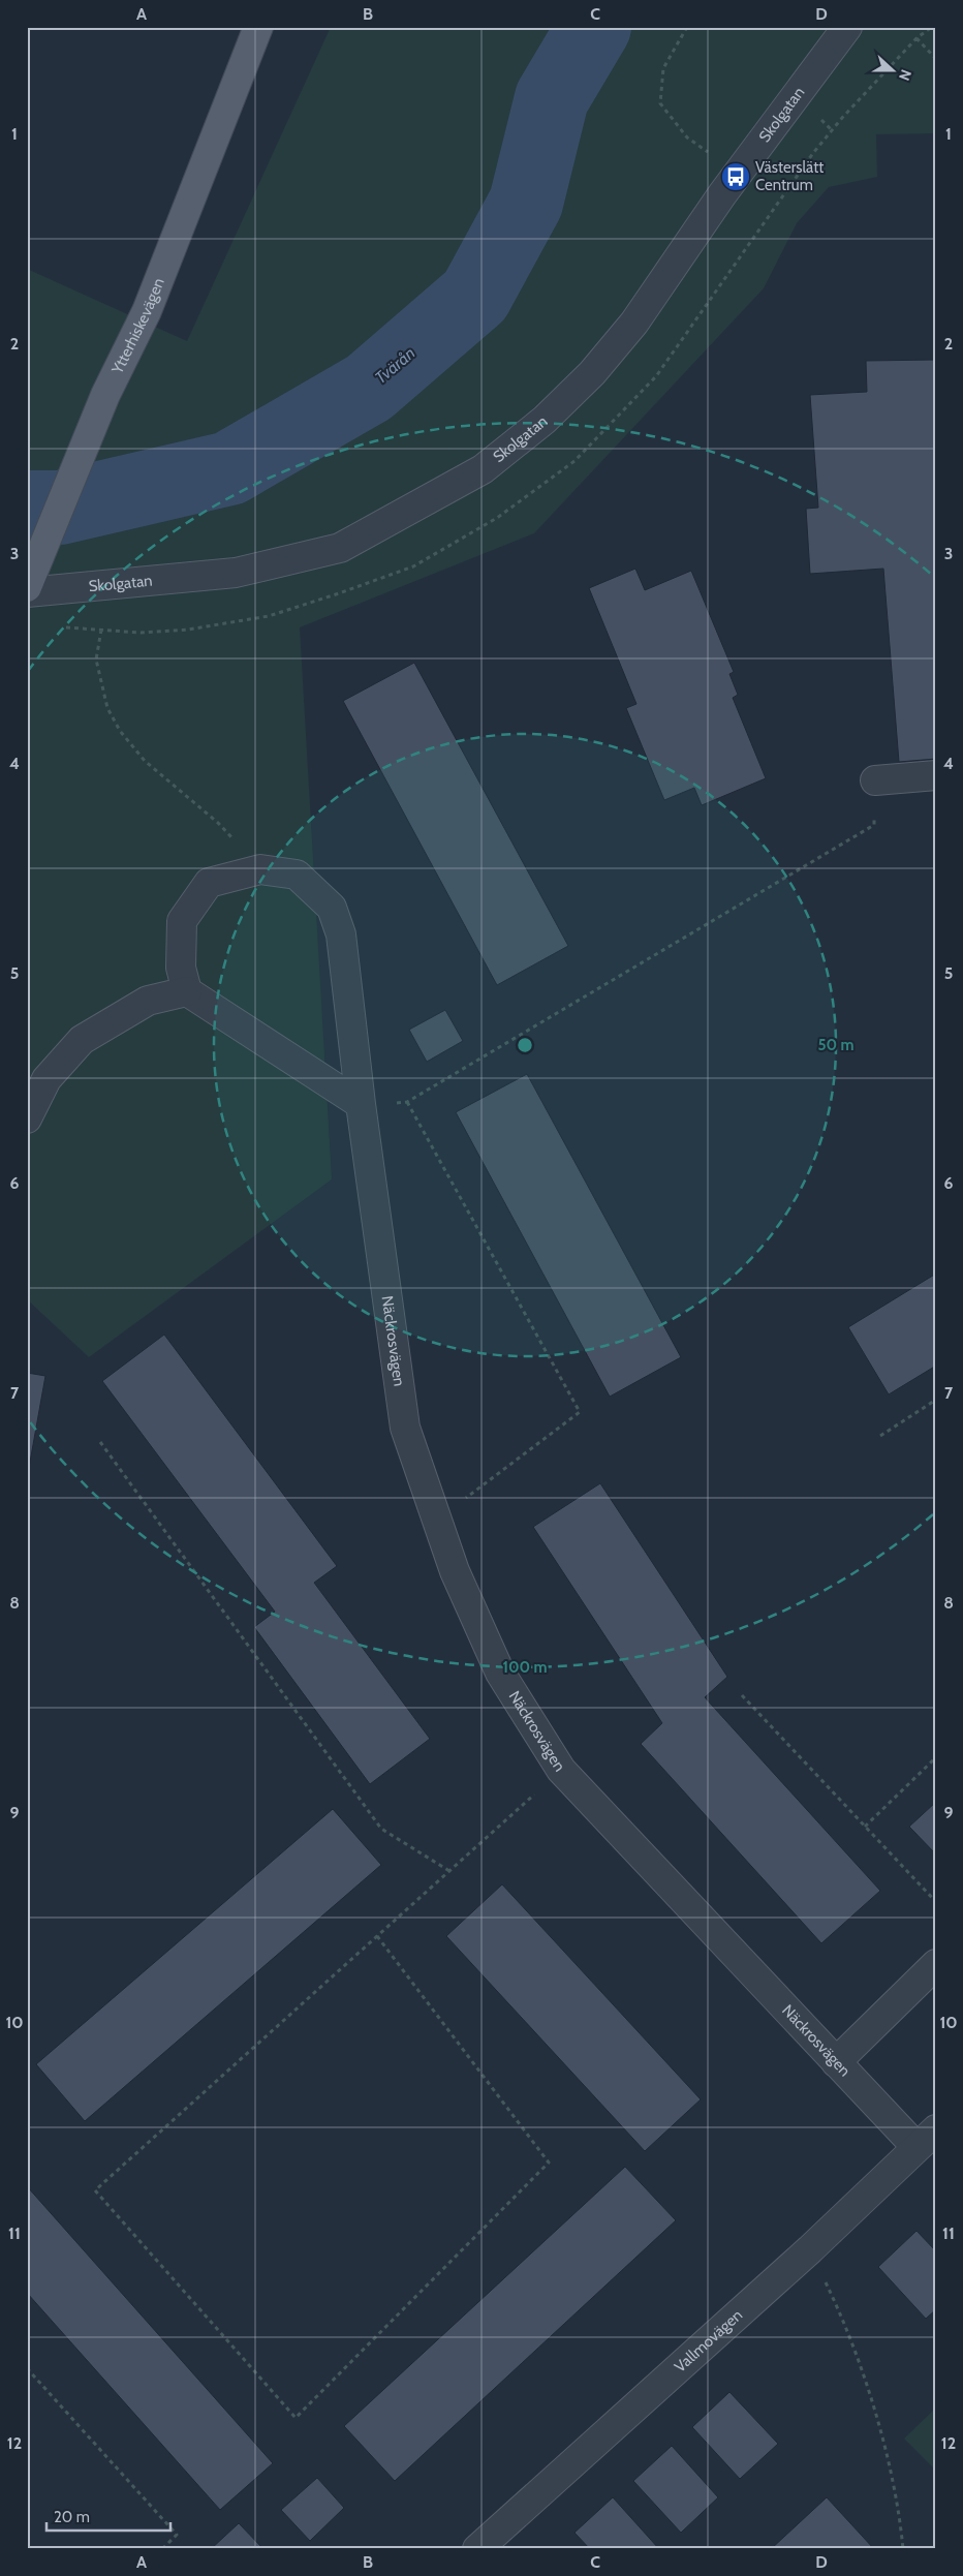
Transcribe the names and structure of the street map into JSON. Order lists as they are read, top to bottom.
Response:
{
  "streets": {
    "main road": ["Ytterhiskevägen"],
    "street": ["Skolgatan", "Näckrosvägen", "Vallmovägen"]
  },
  "crossings": [
    ["Näckrosvägen", "Vallmovägen"]
  ],
  "water": ["Tvärån"],
  "places": {
    "bus stop": ["Västerslätt Centrum"]
  },
  "scale_bar": "20 m",
  "north": "right",
  "grid": {
    "columns": [
      "A",
      "B",
      "C",
      "D"
    ],
    "rows": [
      "1",
      "2",
      "3",
      "4",
      "5",
      "6",
      "7",
      "8",
      "9",
      "10",
      "11",
      "12"
    ]
  },
  "rings": ["50 m", "100 m"]
}
